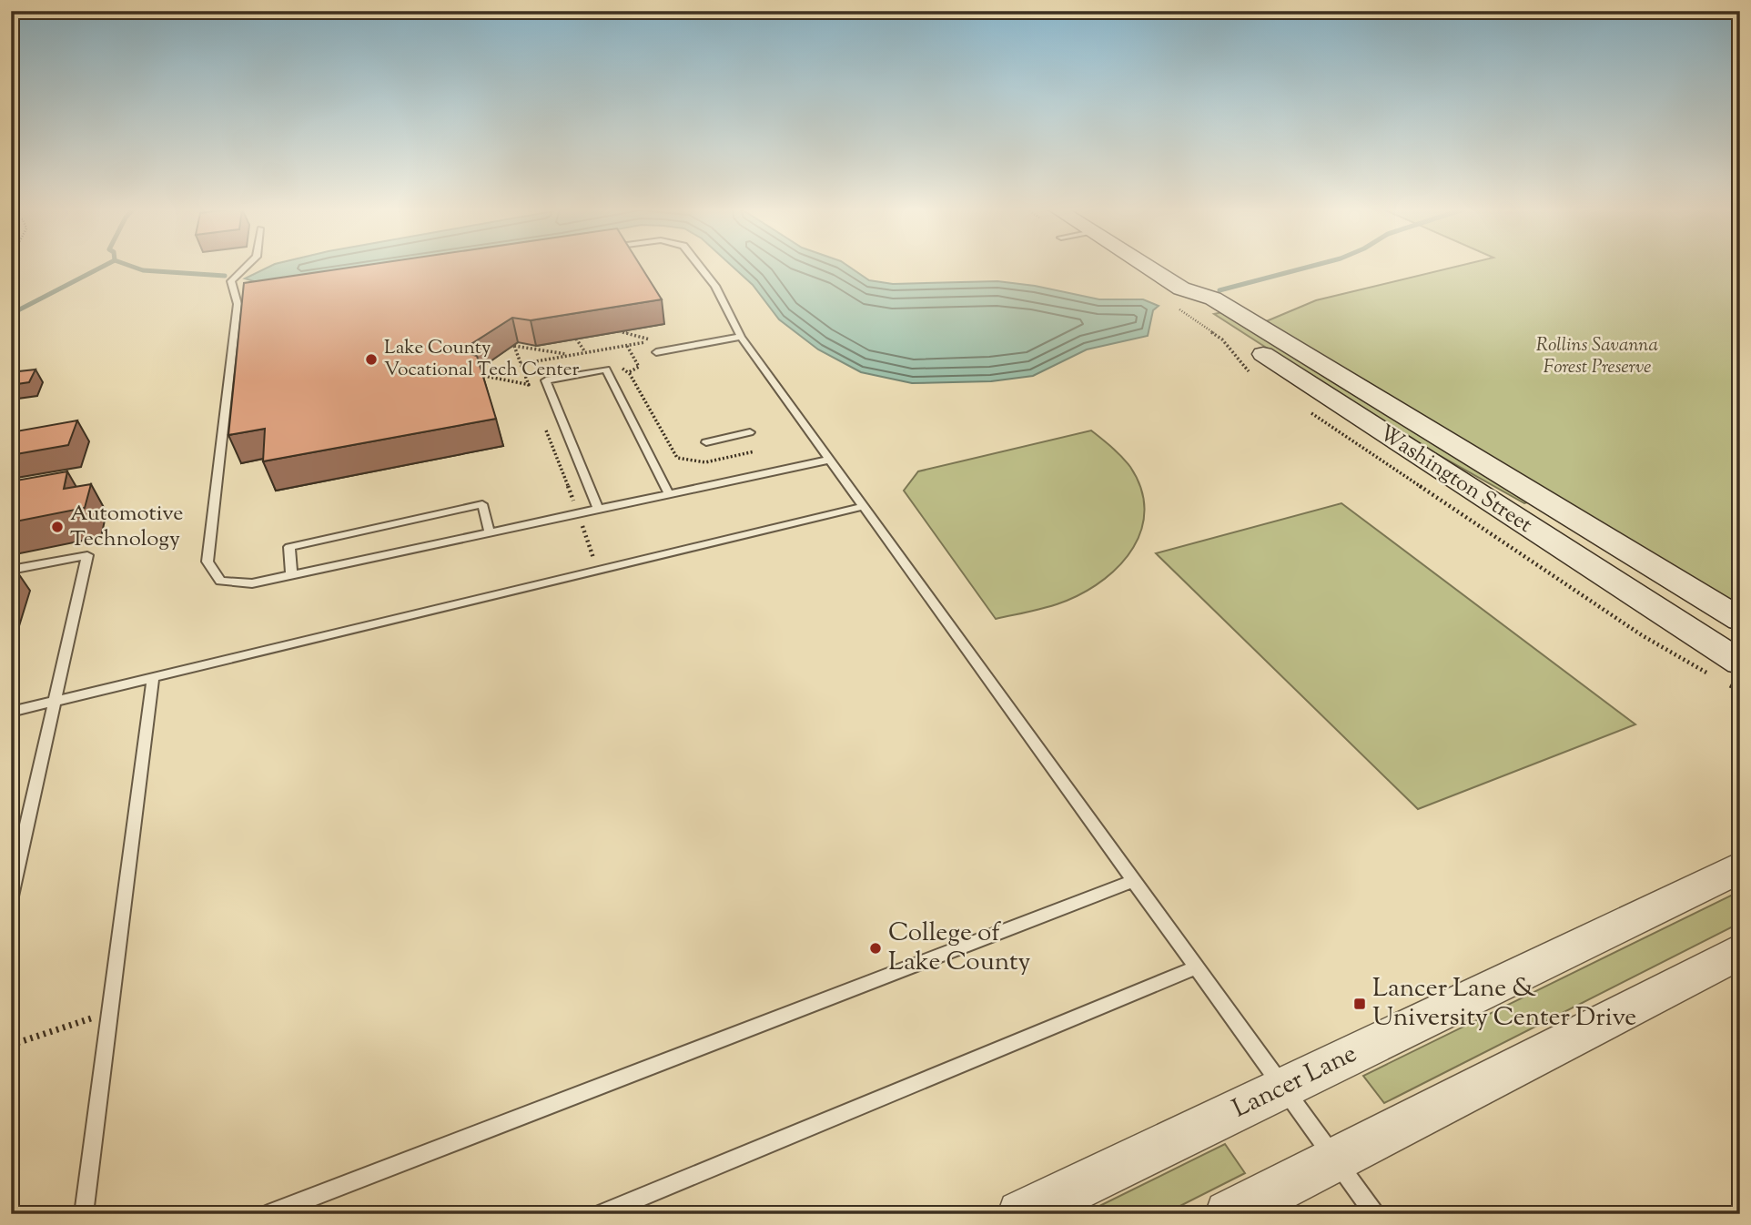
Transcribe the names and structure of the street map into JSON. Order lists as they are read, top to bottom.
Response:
{
  "streets": {
    "main road": ["Washington Street"],
    "street": ["Lancer Lane"]
  },
  "parks": ["Rollins Savanna Forest Preserve"],
  "places": {
    "other": ["Lake County Vocational Tech Center", "Automotive Technology", "College of Lake County"],
    "transit": ["Lancer Lane & University Center Drive"]
  }
}
